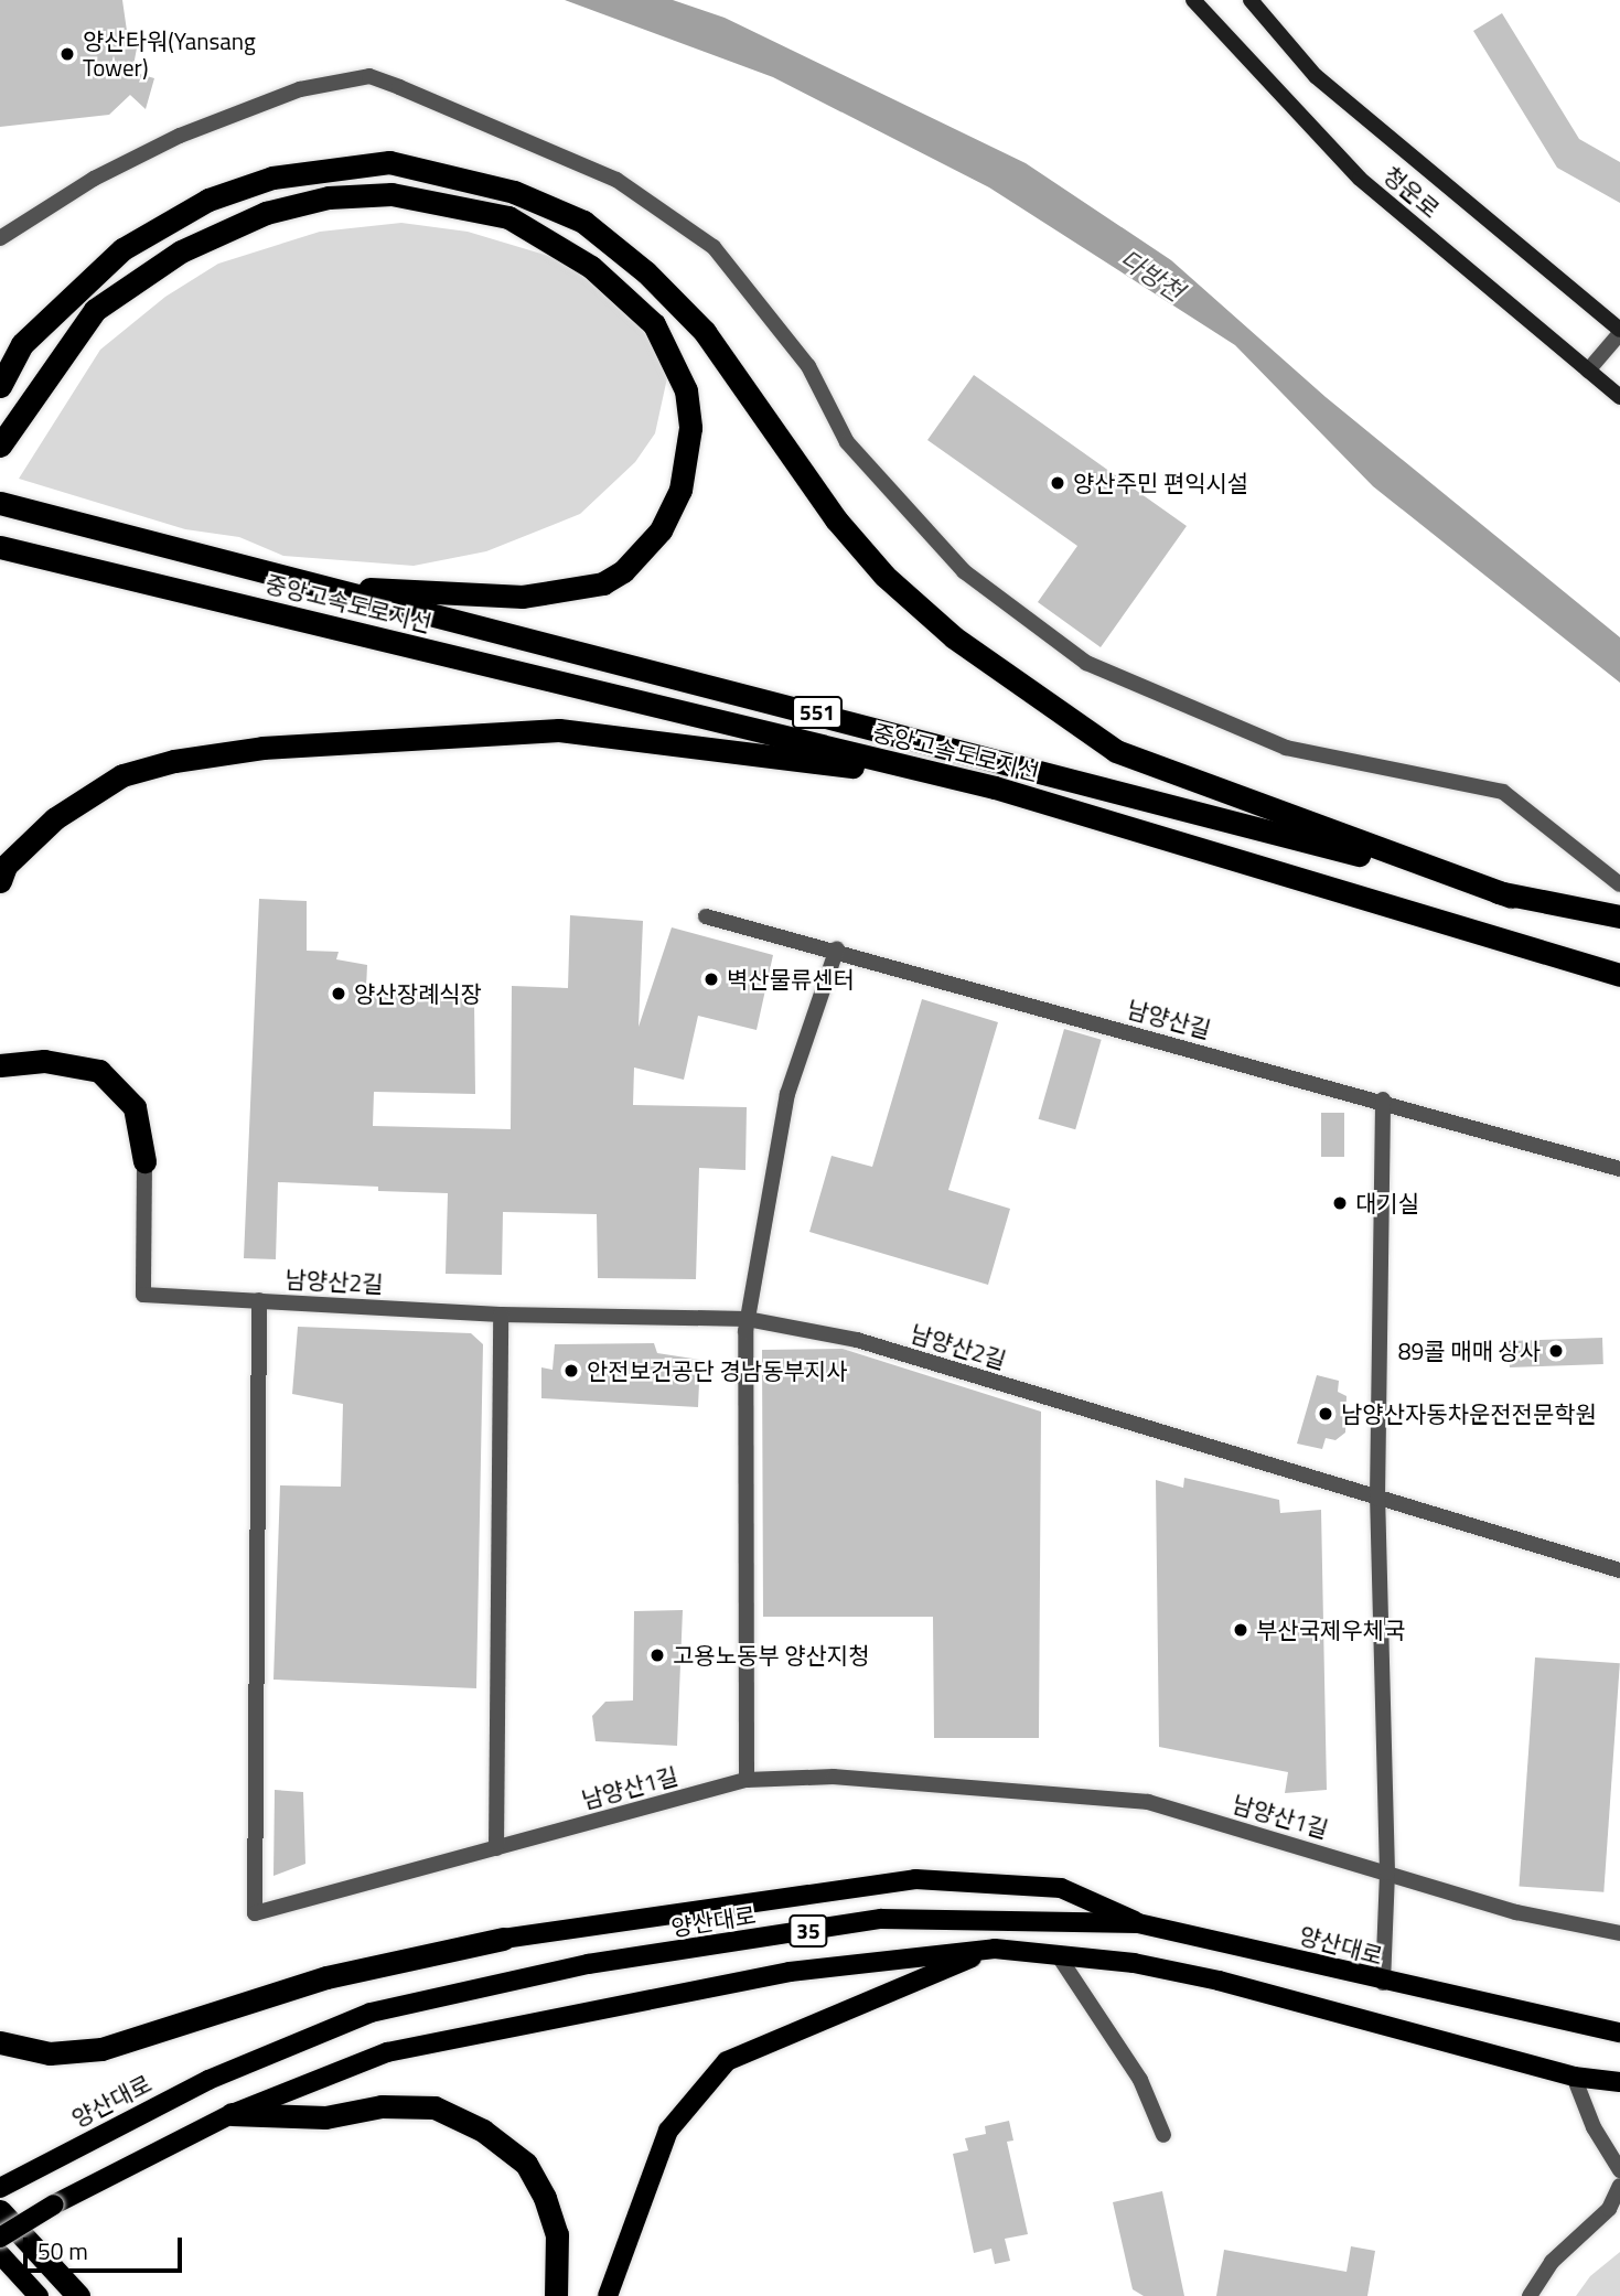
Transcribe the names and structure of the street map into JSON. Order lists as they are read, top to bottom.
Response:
{
  "streets": {
    "highway": ["중앙고속도로지선", "551"],
    "main road": ["청운로", "양산대로", "35"],
    "street": ["남양산길", "남양산2길", "남양산1길"]
  },
  "crossings": [
    ["남양산2길", "남양산1길"]
  ],
  "water": ["다방천"],
  "places": [
    "양산타워(Yansang Tower)",
    "양산주민 편익시설",
    "벽산물류센터",
    "양산장례식장",
    "대기실",
    "89콜 매매 상사",
    "안전보건공단 경남동부지사",
    "남양산자동차운전전문학원",
    "부산국제우체국",
    "고용노동부 양산지청"
  ],
  "scale_bar": "50 m"
}
